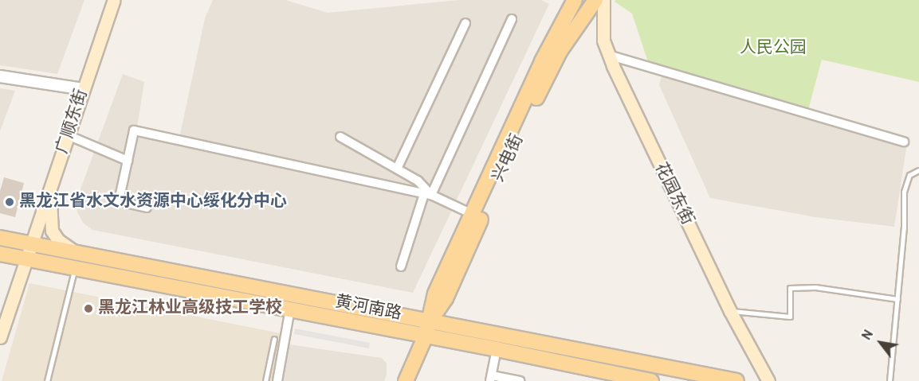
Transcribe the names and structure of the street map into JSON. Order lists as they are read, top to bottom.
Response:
{
  "streets": {
    "main road": [
      "广顺东街",
      "兴电街",
      "花园东街",
      "黄河南路"
    ]
  },
  "crossings": [
    ["广顺东街", "黄河南路"],
    ["兴电街", "黄河南路"]
  ],
  "parks": ["人民公园"],
  "places": ["黑龙江省水文水资源中心绥化分中心", "黑龙江林业高级技工学校"],
  "north": "top left"
}
